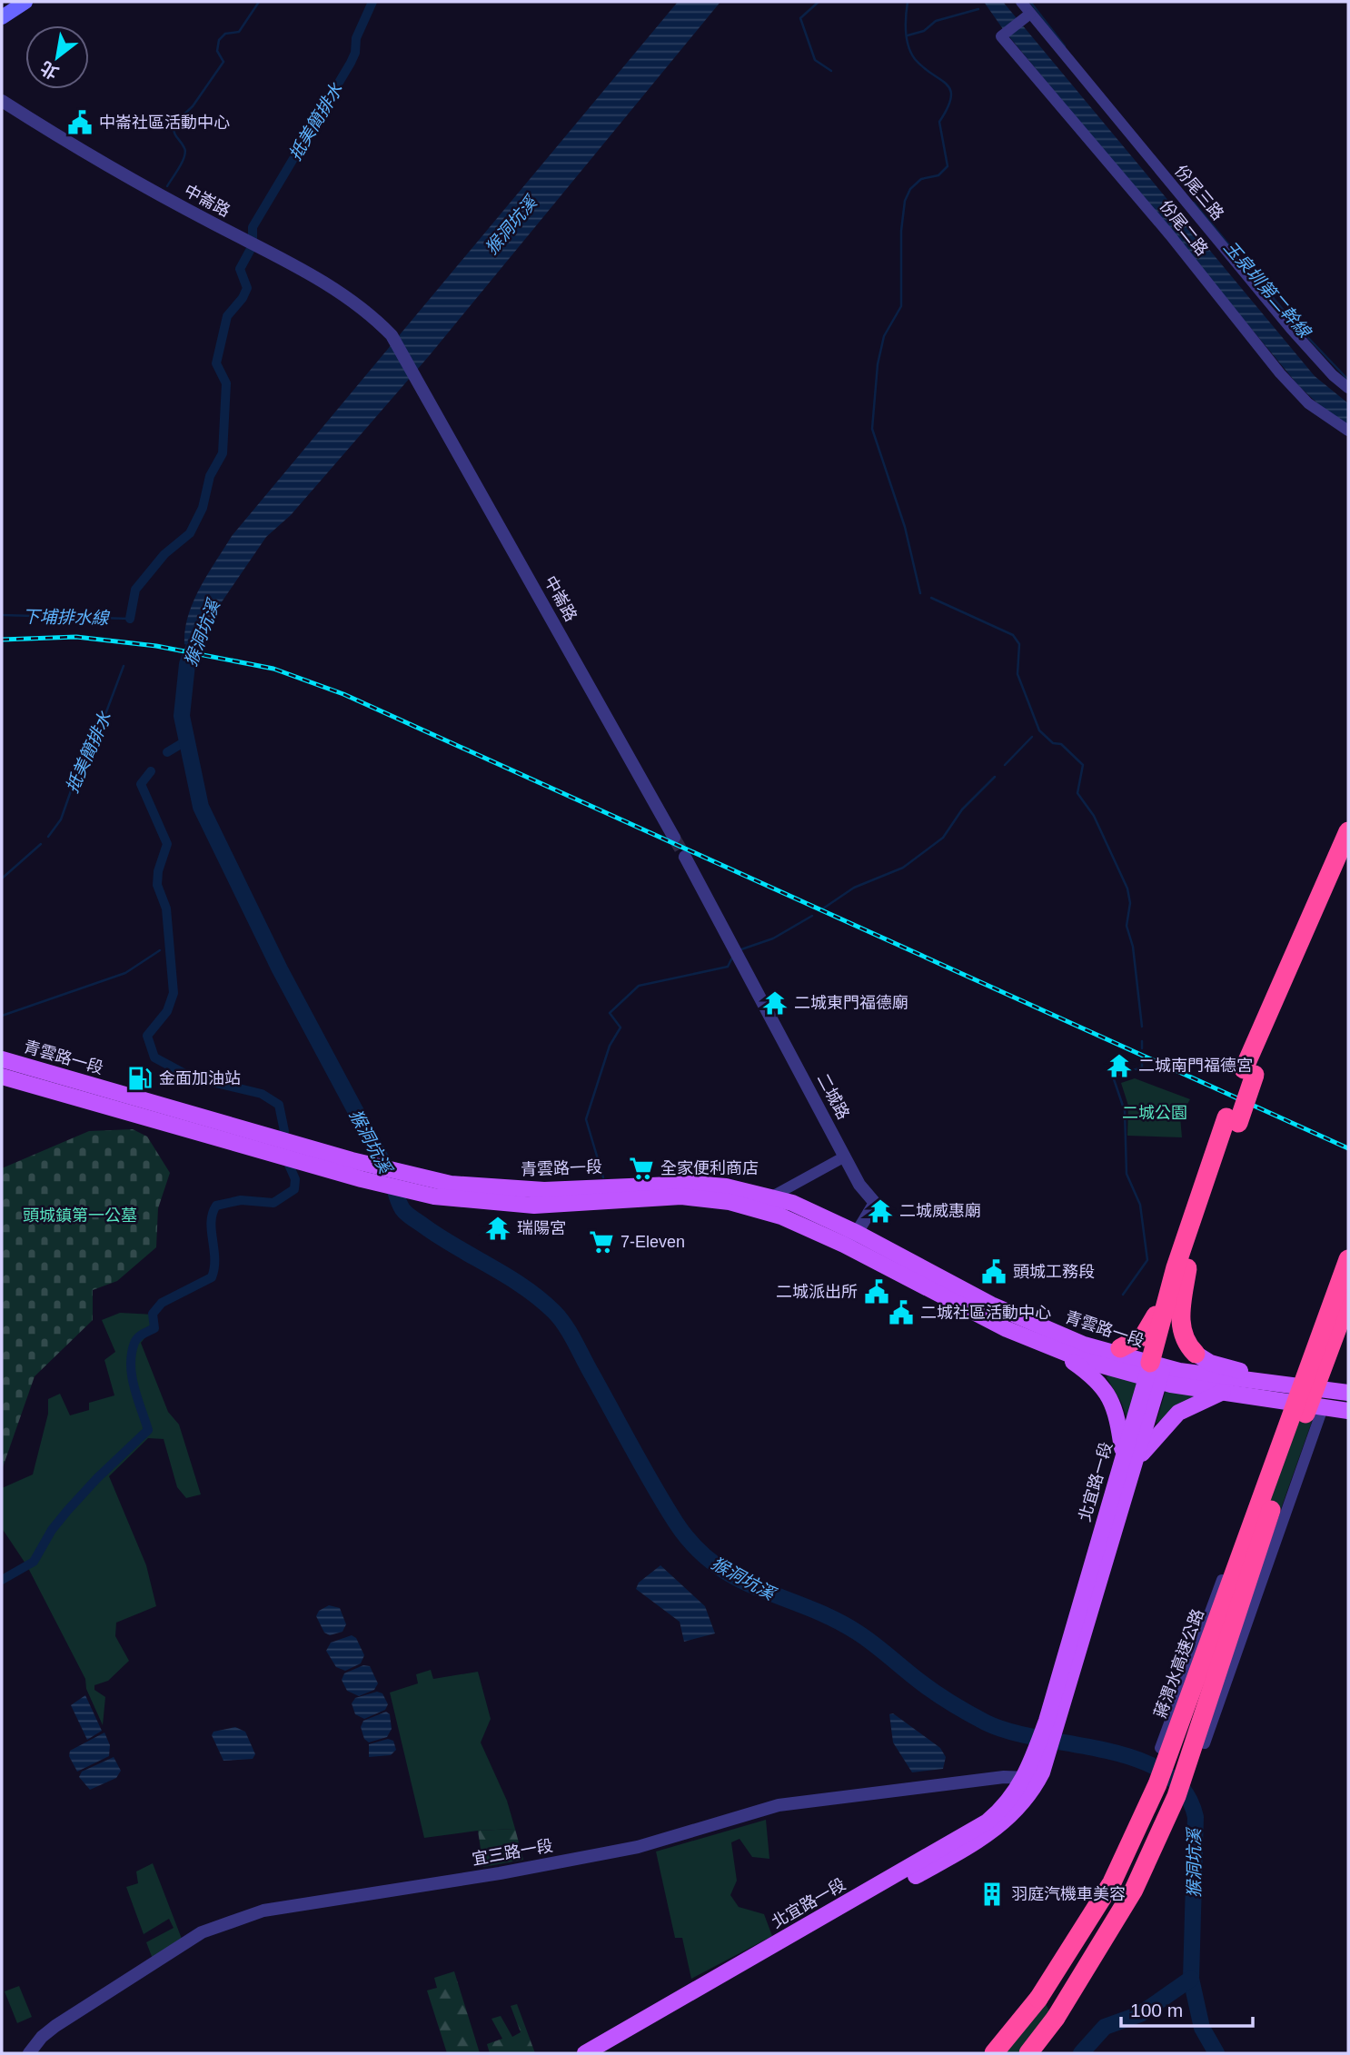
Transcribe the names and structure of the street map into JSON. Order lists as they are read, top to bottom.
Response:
{
  "streets": {
    "highway": ["蔣渭水高速公路"],
    "main road": ["青雲路一段", "北宜路一段"],
    "street": [
      "份尾三路",
      "中崙路",
      "份尾二路",
      "二城路",
      "宜三路一段"
    ]
  },
  "crossings": [
    ["份尾三路", "份尾二路"],
    ["青雲路一段", "二城路"],
    ["青雲路一段", "北宜路一段"],
    ["北宜路一段", "宜三路一段"]
  ],
  "water": [
    "抵美簡排水",
    "猴洞坑溪",
    "玉泉圳第二幹線",
    "下埔排水線"
  ],
  "parks": ["二城公園", "頭城鎮第一公墓"],
  "places": {
    "public building": [
      "中崙社區活動中心",
      "頭城工務段",
      "二城派出所",
      "二城社區活動中心"
    ],
    "temple": [
      "二城東門福德廟",
      "二城南門福德宮",
      "二城威惠廟",
      "瑞陽宮"
    ],
    "fuel station": ["金面加油站"],
    "supermarket": ["全家便利商店", "7-Eleven"],
    "building": ["羽庭汽機車美容"]
  },
  "scale_bar": "100 m",
  "north": "bottom left"
}
